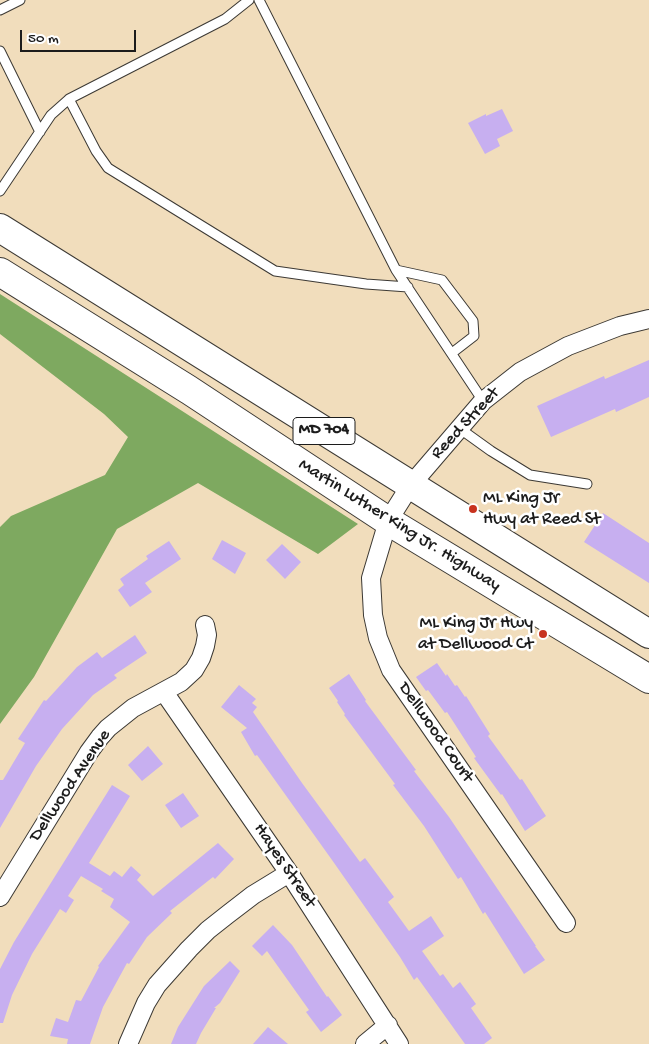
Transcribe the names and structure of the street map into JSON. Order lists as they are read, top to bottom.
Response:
{
  "streets": {
    "main road": ["MD 704", "Martin Luther King Jr. Highway"],
    "street": [
      "Reed Street",
      "Dellwood Court",
      "Dellwood Avenue",
      "Hayes Street"
    ]
  },
  "crossings": [
    ["Reed Street", "MD 704"],
    ["Reed Street", "Martin Luther King Jr. Highway"],
    ["Reed Street", "Dellwood Court"],
    ["Martin Luther King Jr. Highway", "Dellwood Court"],
    ["Dellwood Avenue", "Hayes Street"]
  ],
  "places": ["ML King Jr Hwy at Reed St", "ML King Jr Hwy at Dellwood Ct"],
  "scale_bar": "50 m"
}
